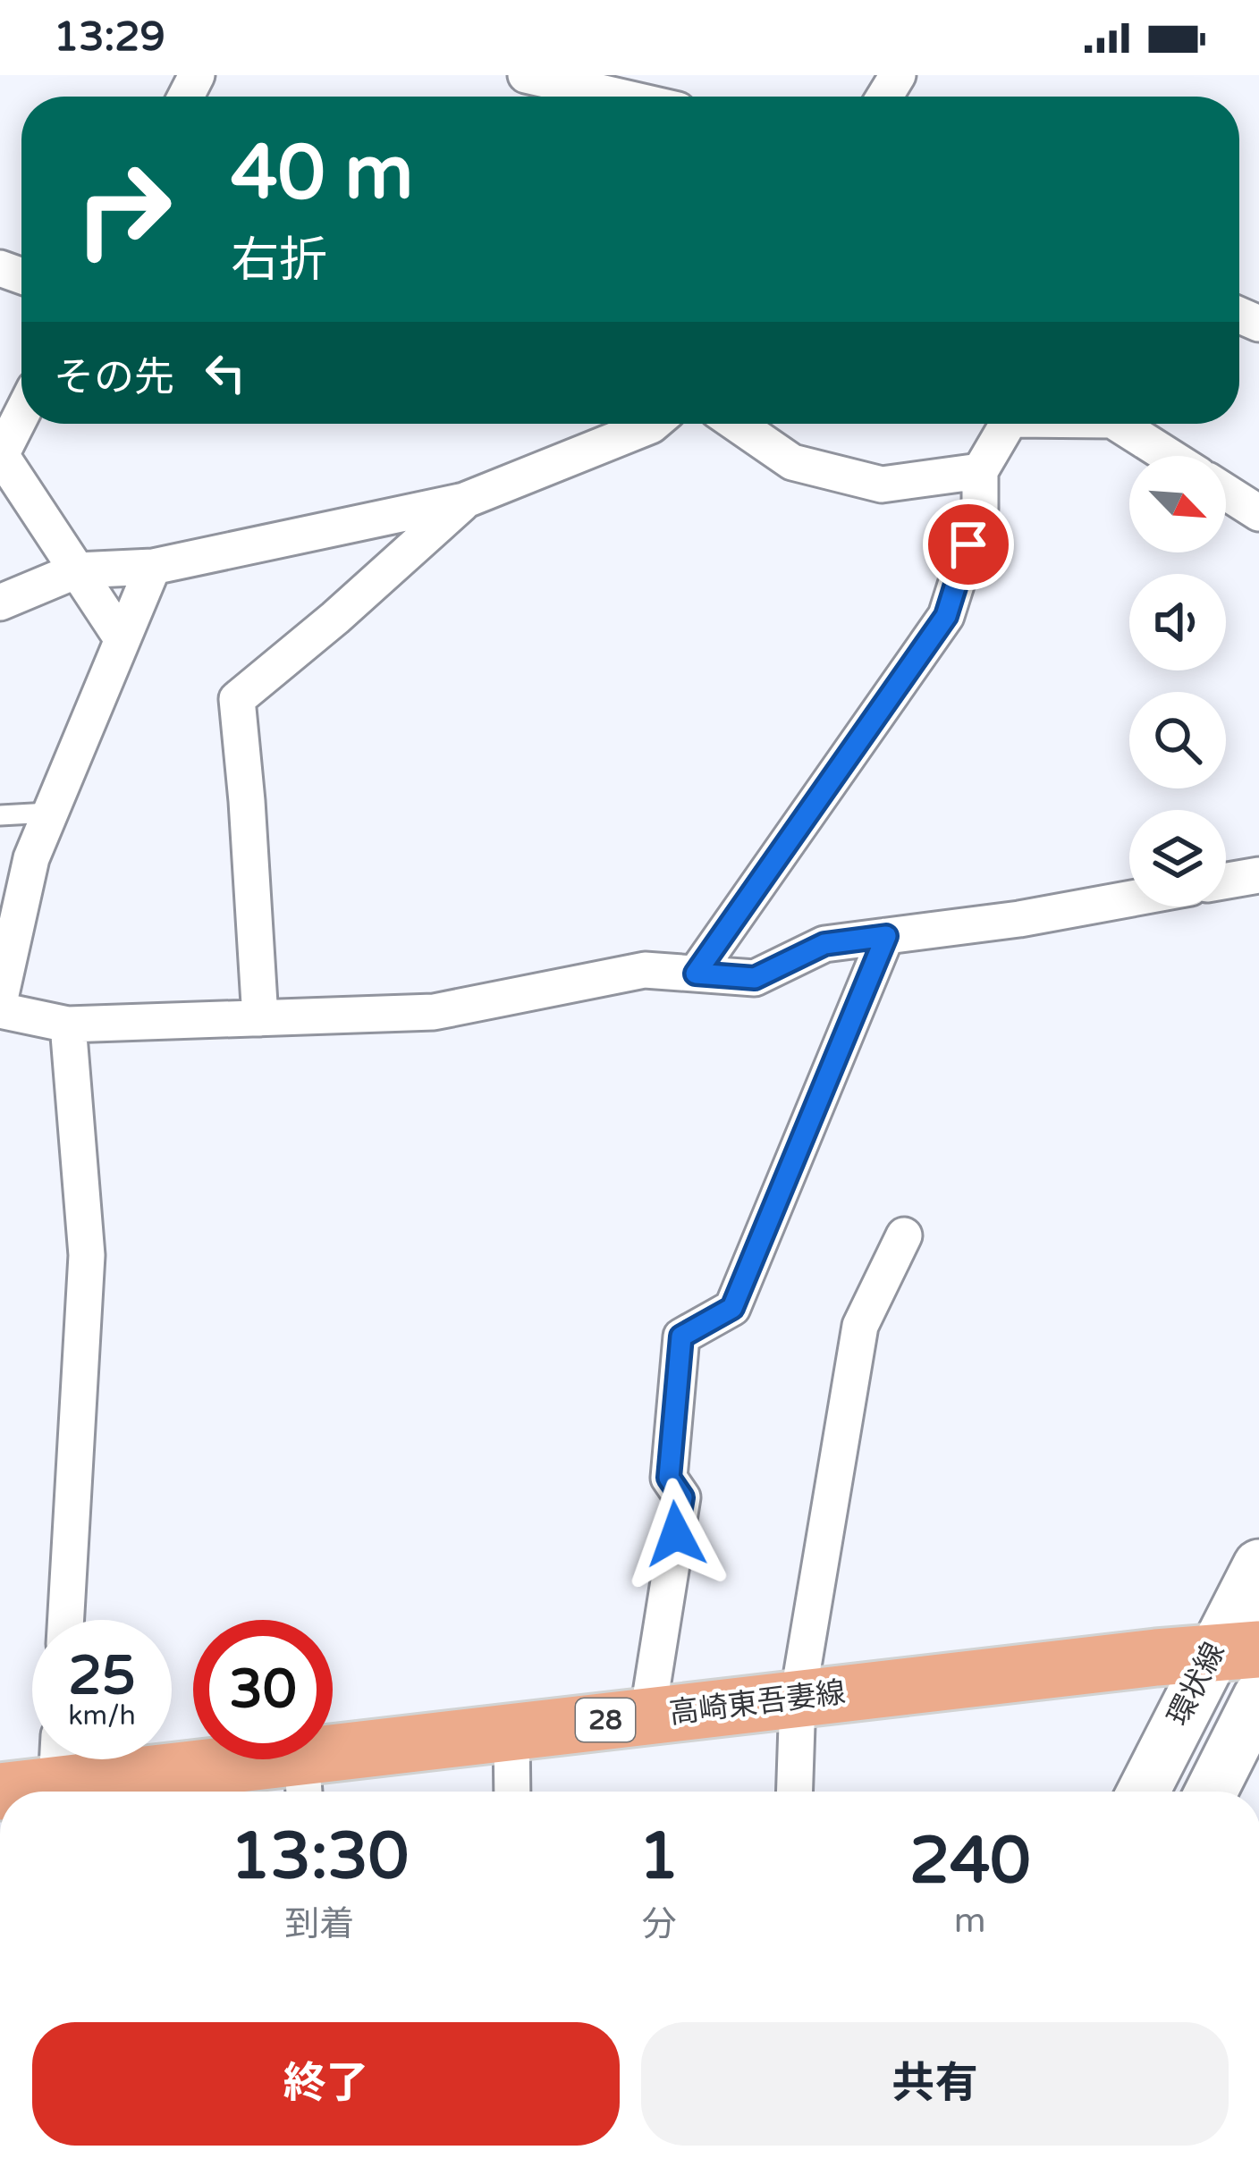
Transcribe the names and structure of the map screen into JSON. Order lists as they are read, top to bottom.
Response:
{
  "streets": {
    "main road": ["高崎東吾妻線", "28"],
    "street": ["環状線"]
  },
  "crossings": [
    ["環状線", "高崎東吾妻線"]
  ],
  "north": "bottom right",
  "page": {
    "status": "13:29",
    "turn": ["40 m", "右折"],
    "then": "その先",
    "speed": "25 km/h",
    "limit": "30",
    "eta": [
      "13:30",
      "到着",
      "1",
      "分",
      "240",
      "m"
    ],
    "buttons": ["終了", "共有"]
  }
}
